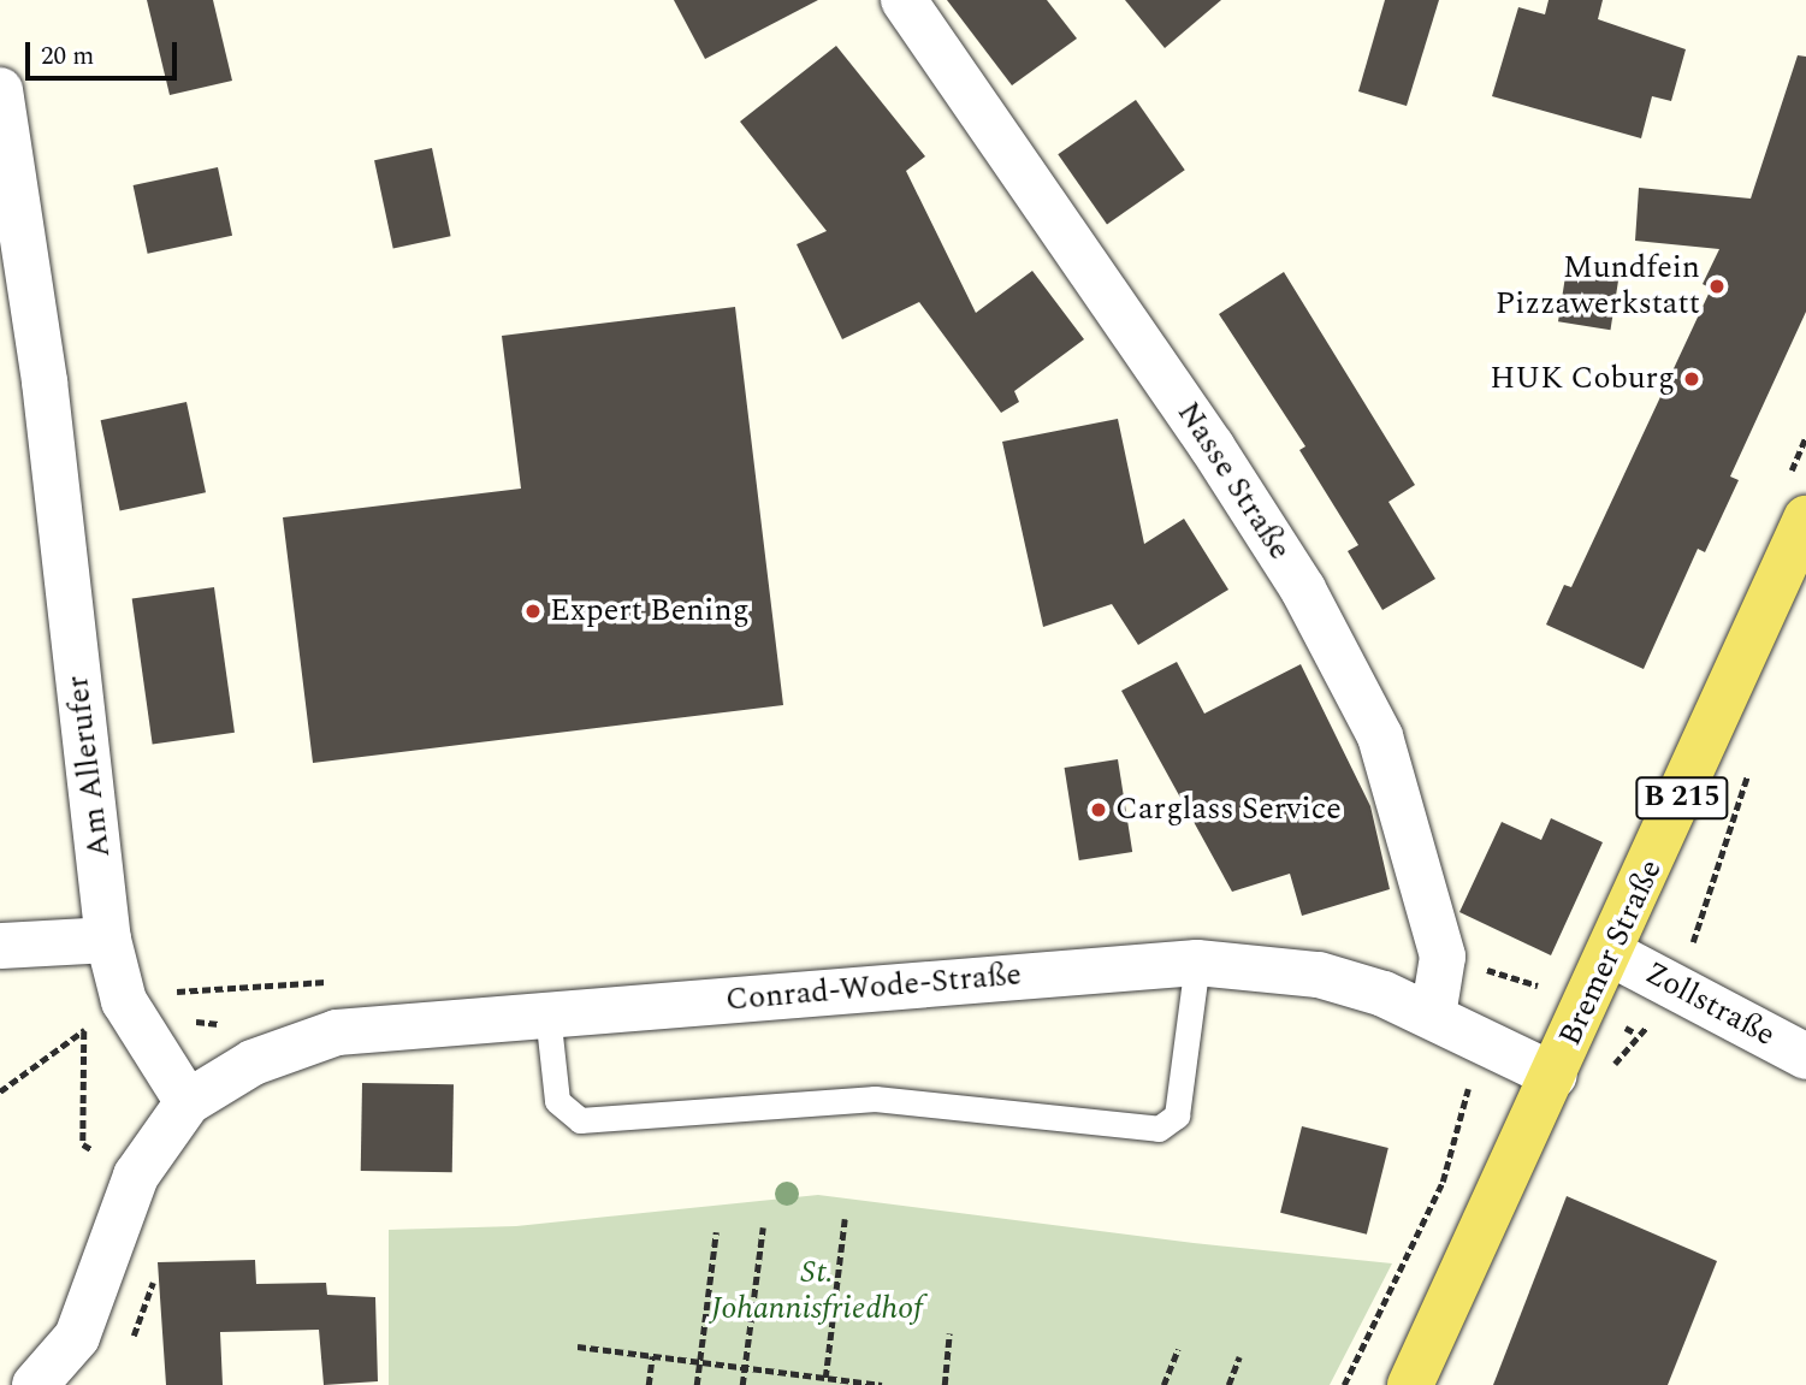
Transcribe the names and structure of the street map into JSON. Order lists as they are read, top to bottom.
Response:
{
  "streets": {
    "main road": ["B 215", "Bremer Straße"],
    "street": [
      "Nasse Straße",
      "Am Allerufer",
      "Conrad-Wode-Straße",
      "Zollstraße"
    ]
  },
  "crossings": [
    ["Nasse Straße", "Conrad-Wode-Straße"],
    ["Am Allerufer", "Conrad-Wode-Straße"],
    ["Bremer Straße", "Conrad-Wode-Straße"],
    ["Bremer Straße", "Zollstraße"]
  ],
  "parks": ["St. Johannisfriedhof"],
  "places": [
    "Mundfein Pizzawerkstatt",
    "HUK Coburg",
    "Expert Bening",
    "Carglass Service"
  ],
  "scale_bar": "20 m"
}
